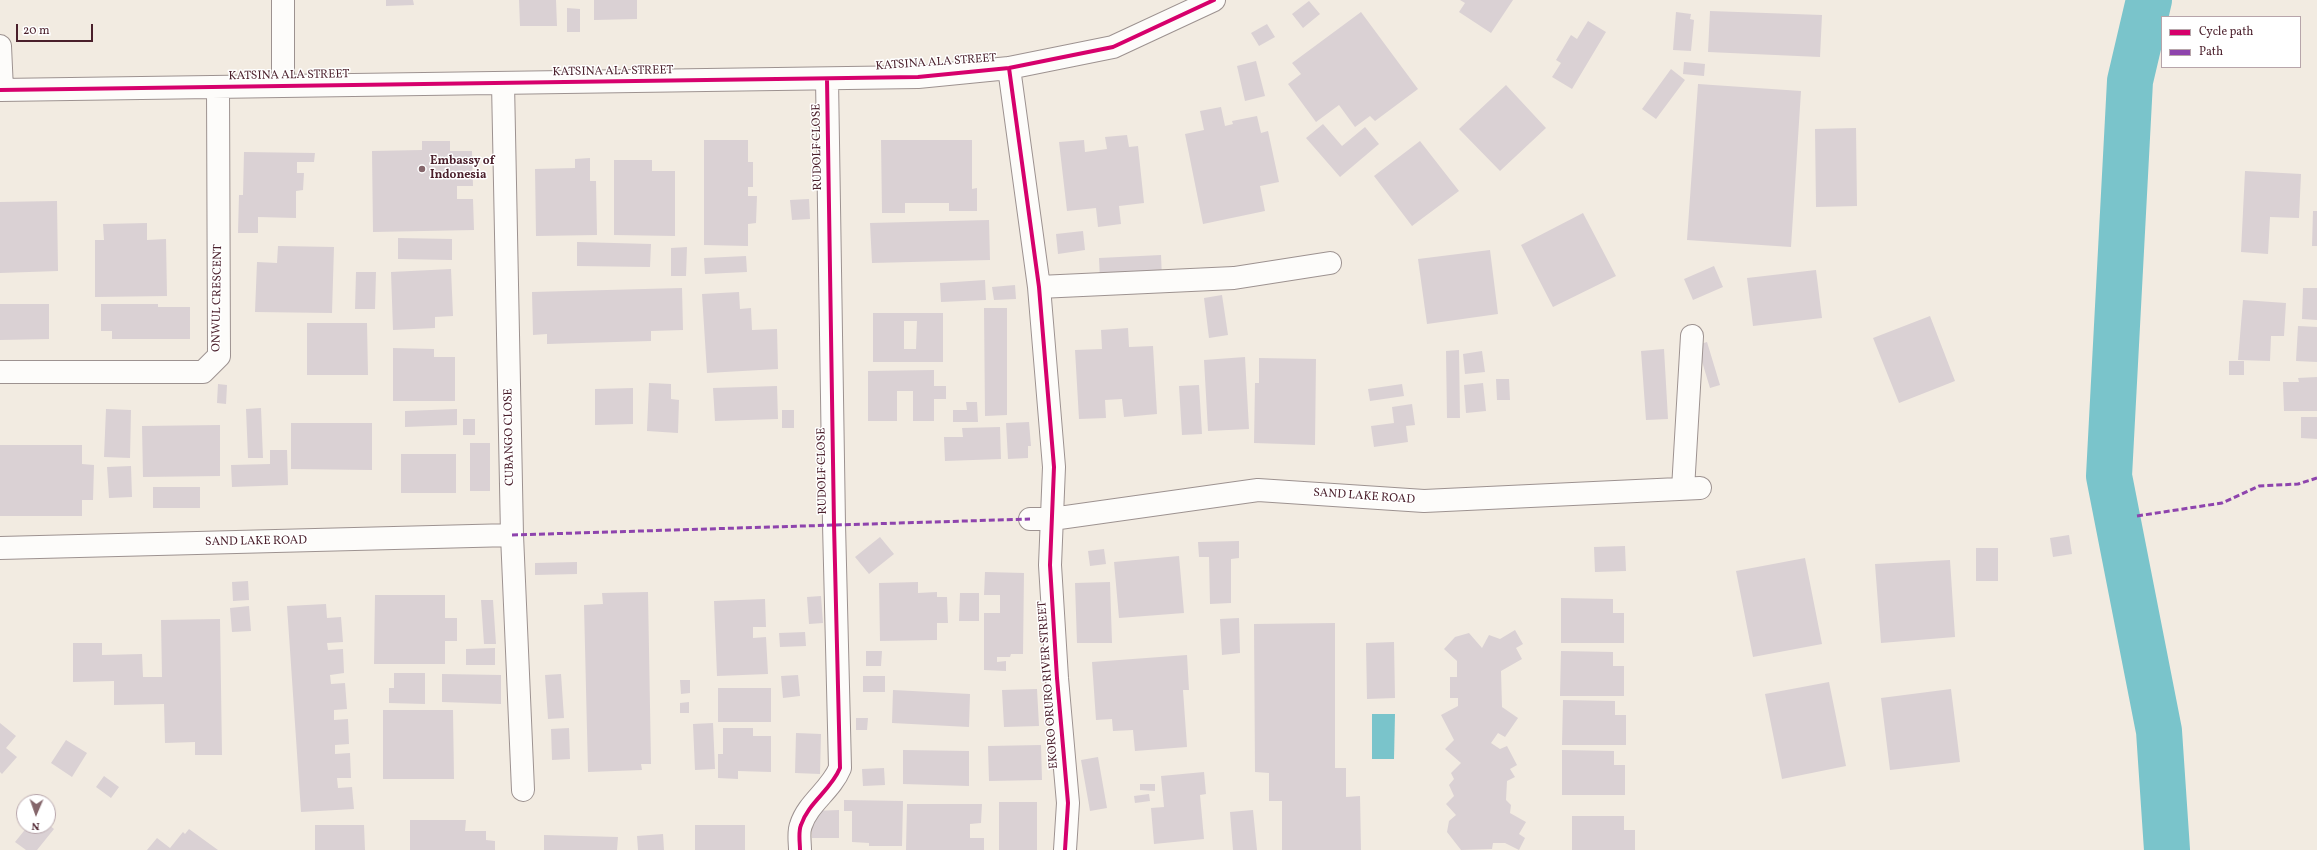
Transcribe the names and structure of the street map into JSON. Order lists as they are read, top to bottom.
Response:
{
  "streets": {
    "street": [
      "KATSINA ALA STREET",
      "RUDOLF CLOSE",
      "ONWUL CRESCENT",
      "CUBANGO CLOSE",
      "SAND LAKE ROAD",
      "EKORO ORURO RIVER STREET"
    ]
  },
  "crossings": [
    ["KATSINA ALA STREET", "RUDOLF CLOSE"],
    ["KATSINA ALA STREET", "ONWUL CRESCENT"],
    ["KATSINA ALA STREET", "CUBANGO CLOSE"],
    ["KATSINA ALA STREET", "EKORO ORURO RIVER STREET"],
    ["CUBANGO CLOSE", "SAND LAKE ROAD"],
    ["SAND LAKE ROAD", "EKORO ORURO RIVER STREET"]
  ],
  "places": ["Embassy of Indonesia"],
  "legend": ["Cycle path", "Path"],
  "scale_bar": "20 m",
  "north": "bottom"
}
